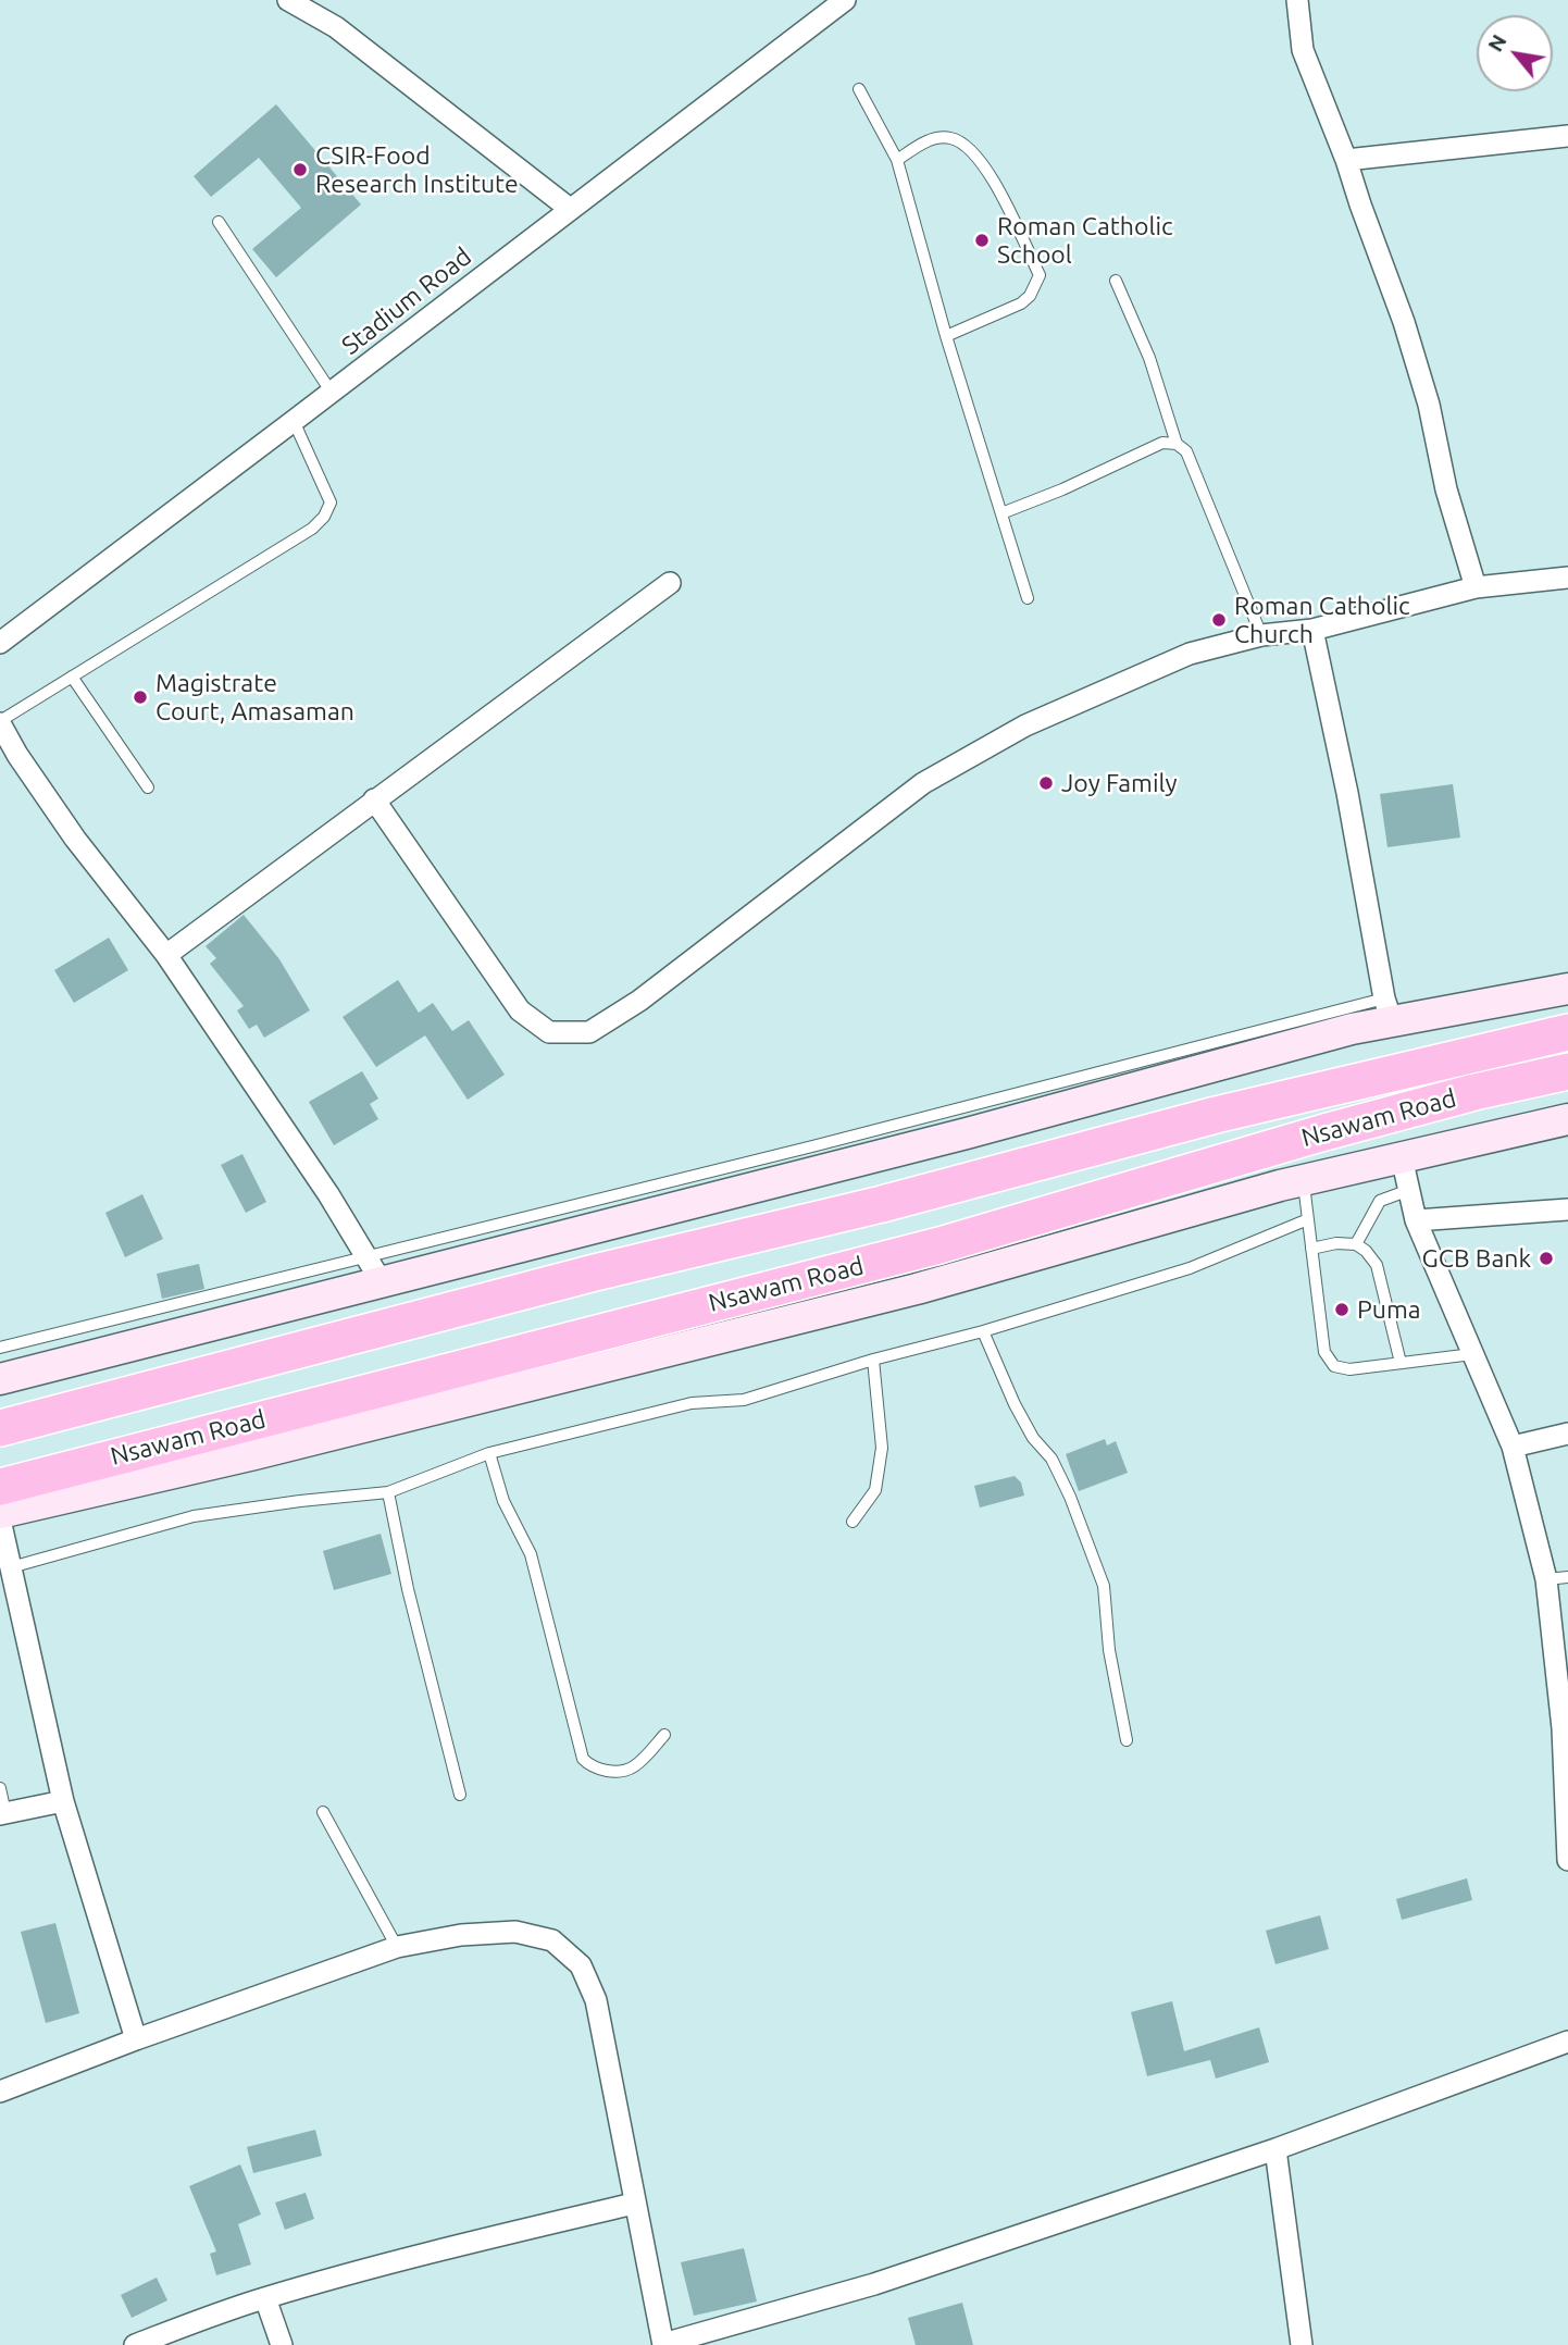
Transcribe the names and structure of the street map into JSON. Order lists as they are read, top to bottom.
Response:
{
  "streets": {
    "highway": ["Nsawam Road"],
    "street": ["Stadium Road"]
  },
  "places": [
    "CSIR-Food Research Institute",
    "Roman Catholic School",
    "Roman Catholic Church",
    "Magistrate Court, Amasaman",
    "Joy Family",
    "GCB Bank",
    "Puma"
  ],
  "north": "top left"
}
